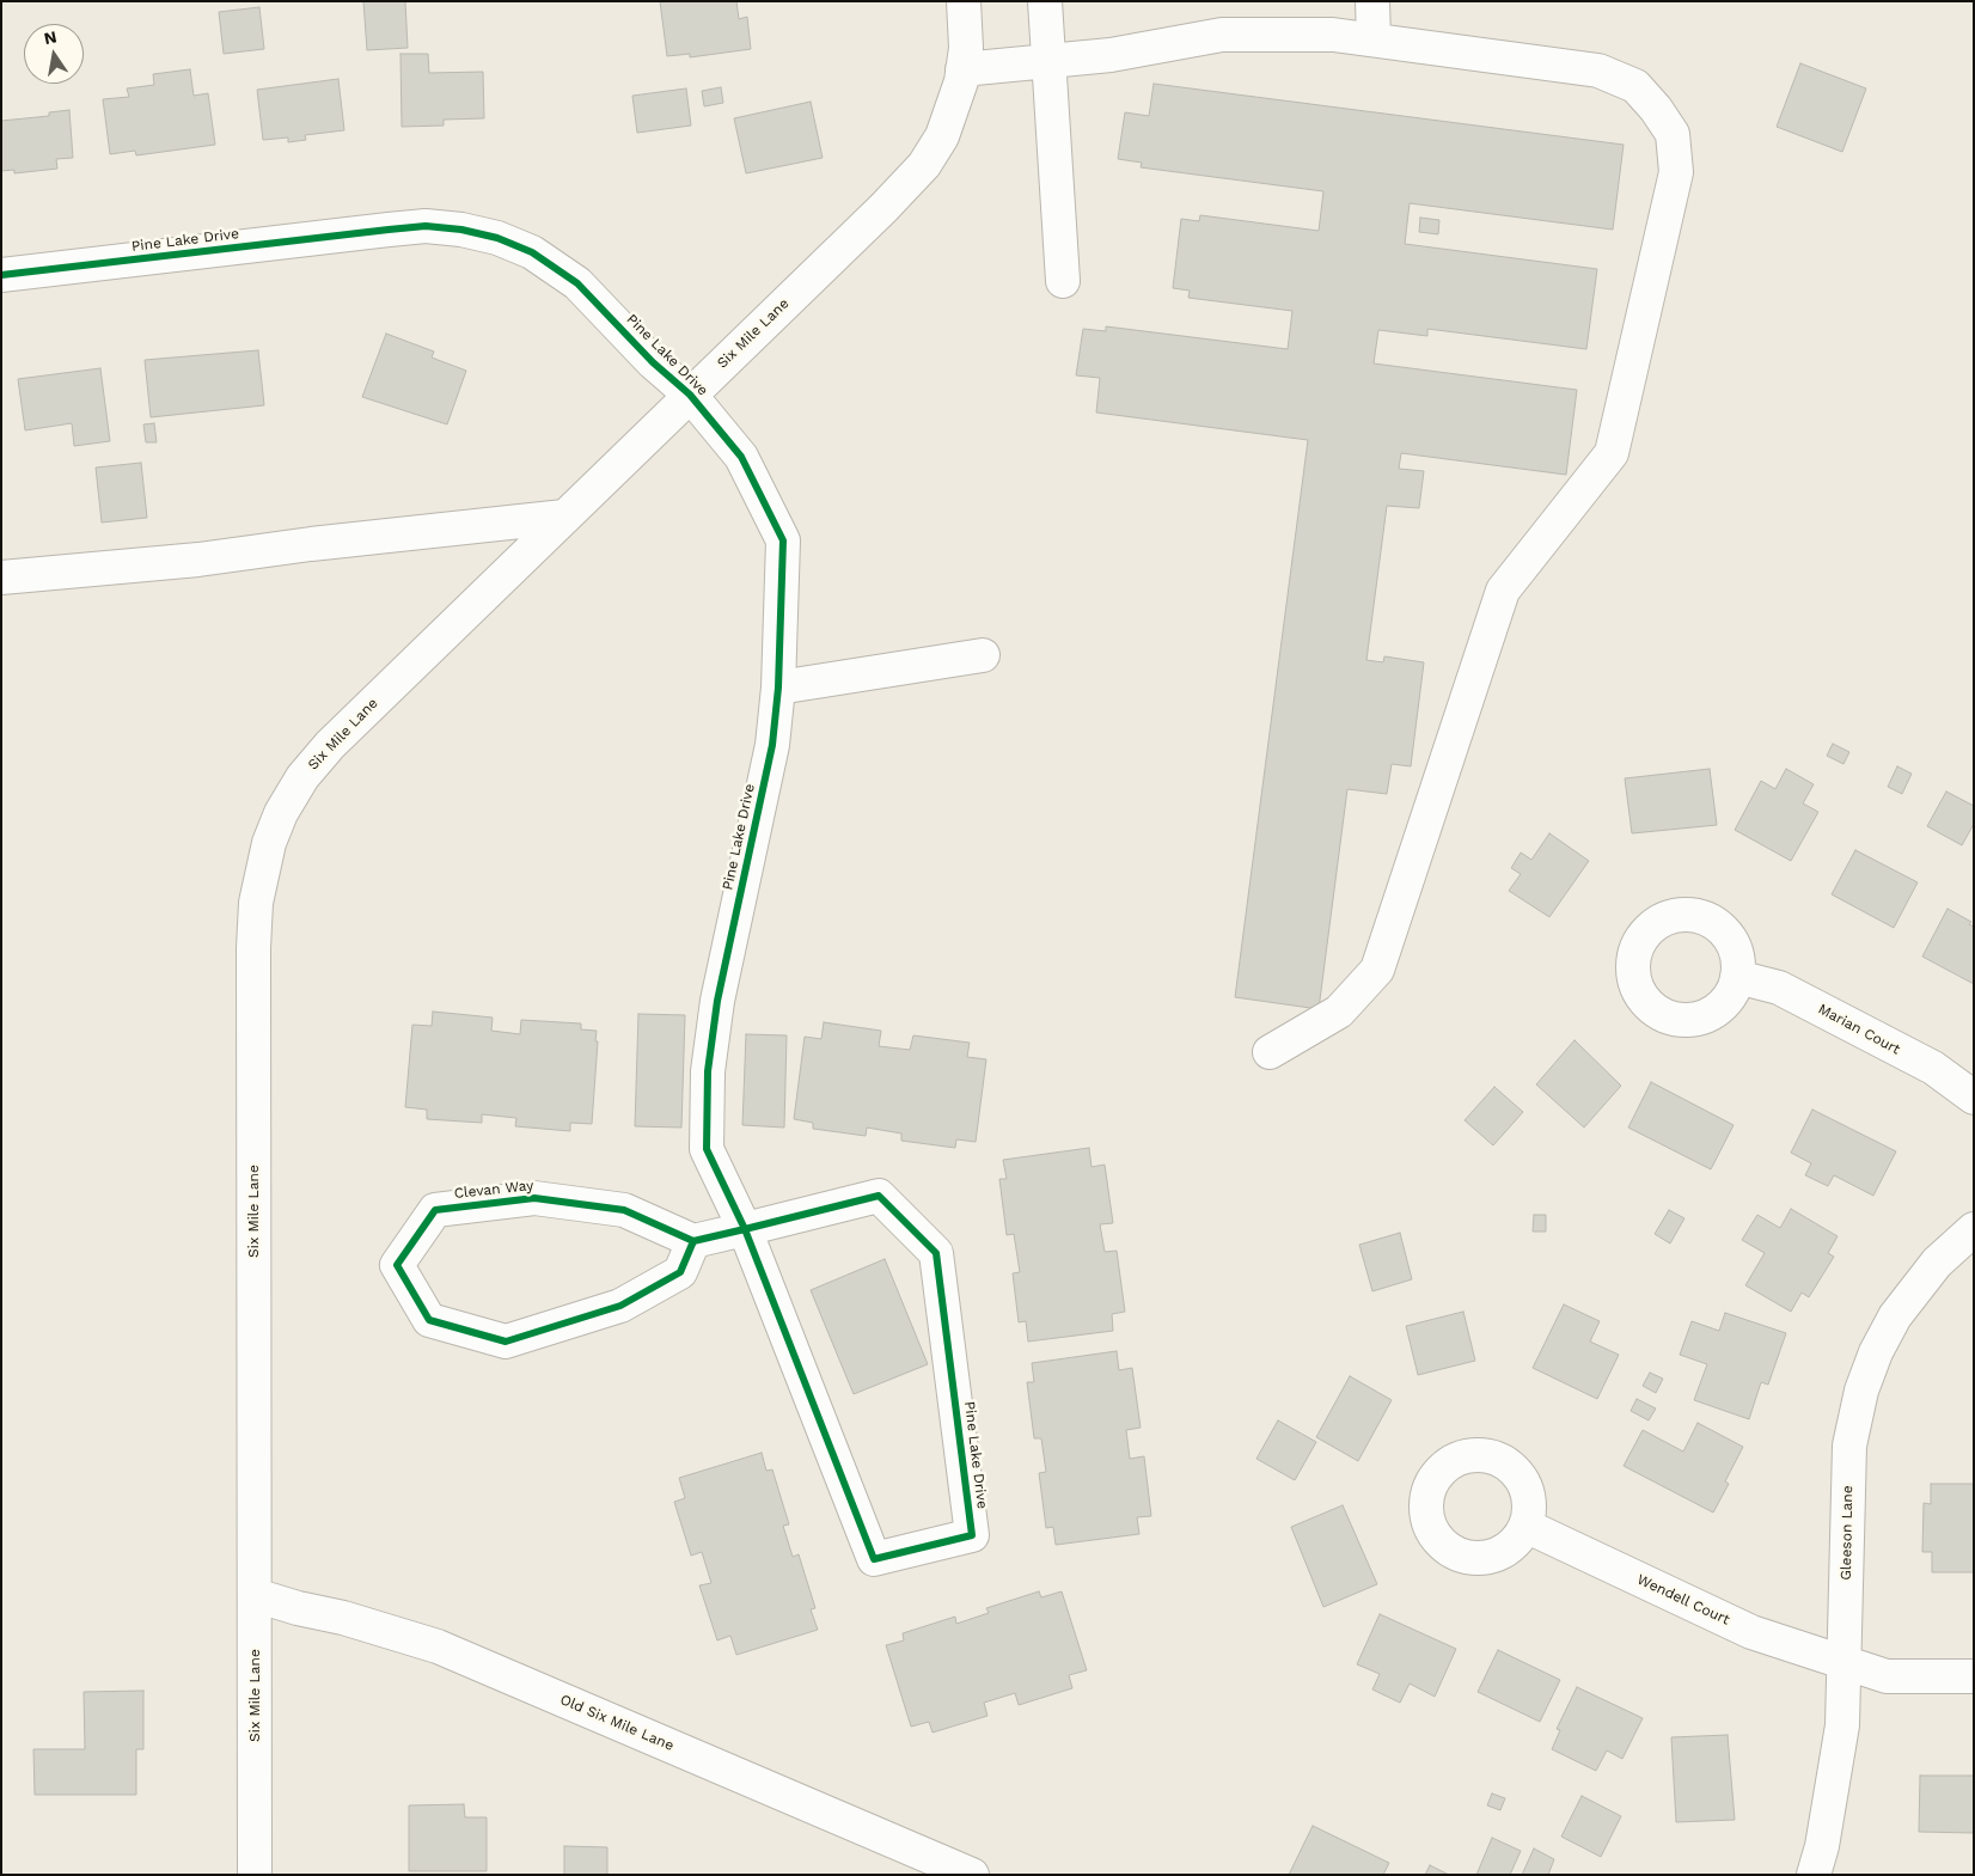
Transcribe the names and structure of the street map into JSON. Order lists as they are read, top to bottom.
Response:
{
  "streets": {
    "street": [
      "Pine Lake Drive",
      "Six Mile Lane",
      "Marian Court",
      "Clevan Way",
      "Gleeson Lane",
      "Wendell Court",
      "Old Six Mile Lane"
    ]
  },
  "crossings": [
    ["Pine Lake Drive", "Six Mile Lane"],
    ["Six Mile Lane", "Old Six Mile Lane"],
    ["Gleeson Lane", "Wendell Court"]
  ],
  "north": "top"
}
